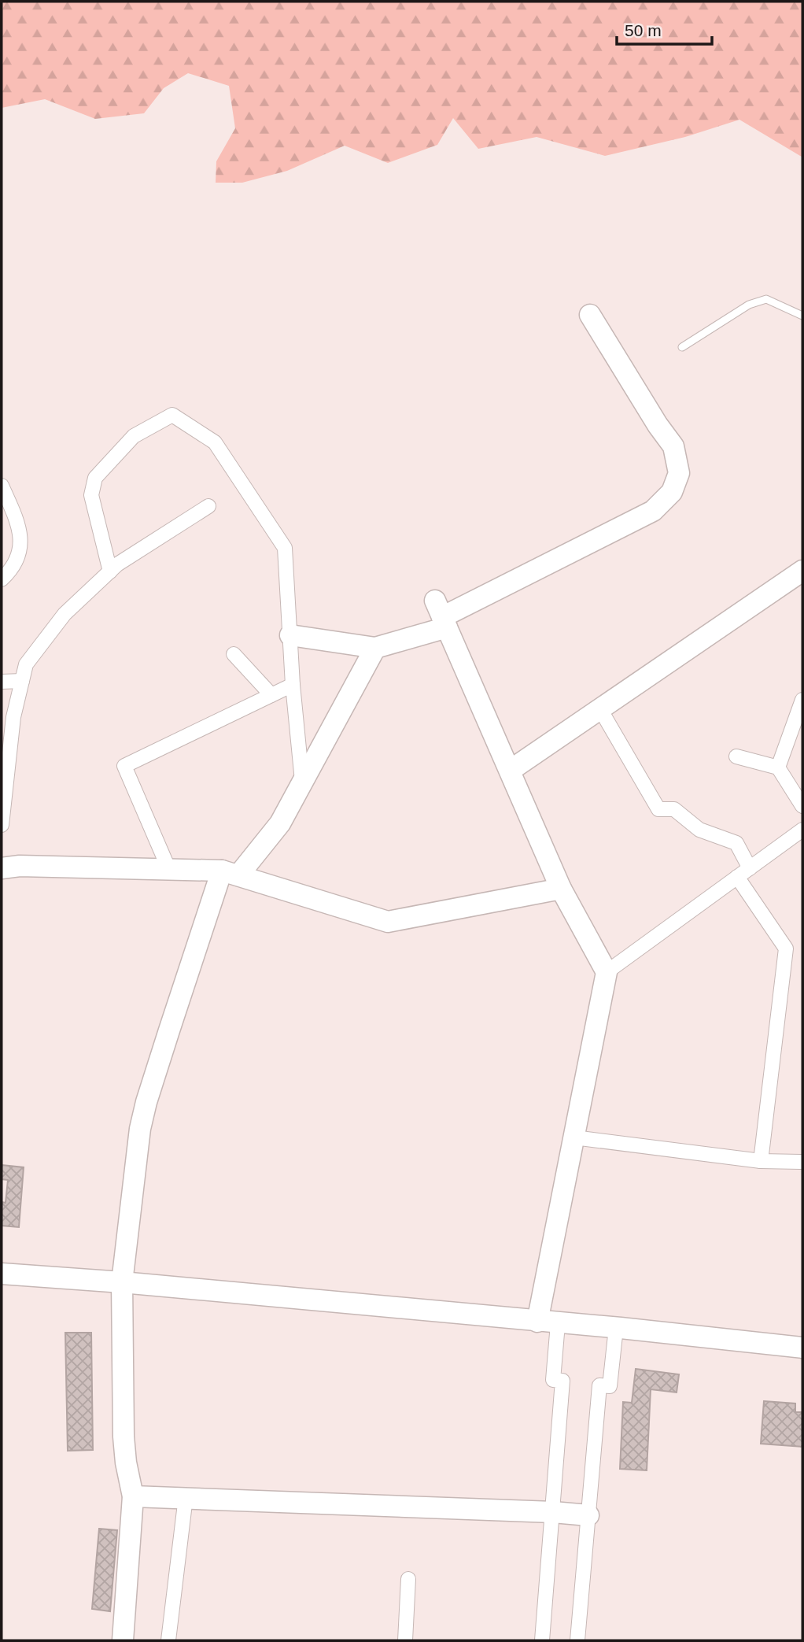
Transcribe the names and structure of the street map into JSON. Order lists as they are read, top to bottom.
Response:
{
  "scale_bar": "50 m"
}
